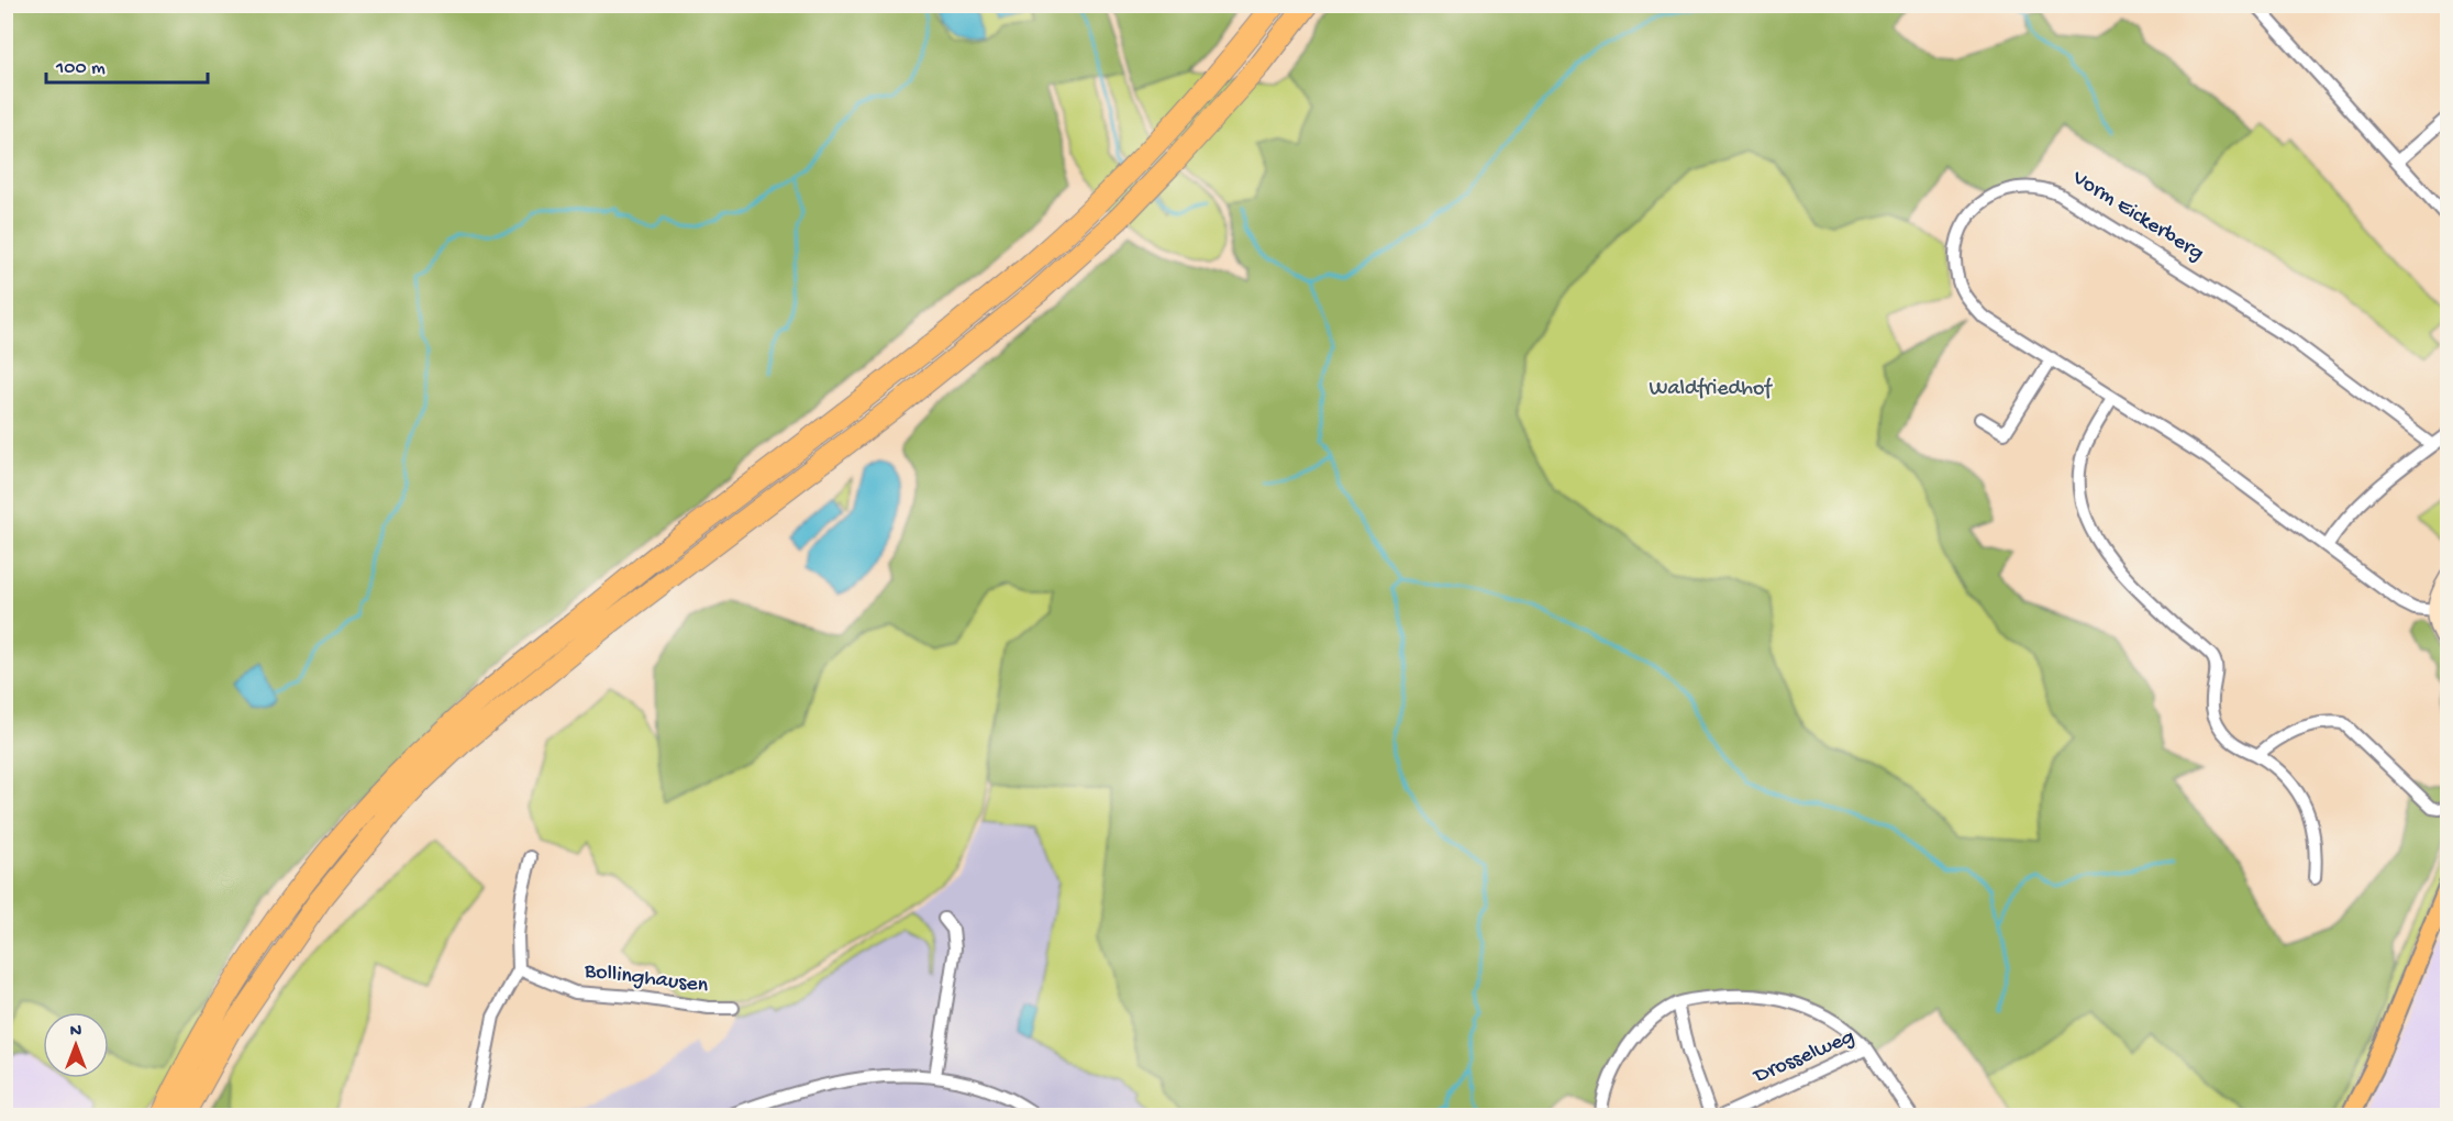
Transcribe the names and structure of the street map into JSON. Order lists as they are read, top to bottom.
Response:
{
  "streets": {
    "street": ["Vorm Eickerberg", "Bollinghausen", "Drosselweg"]
  },
  "parks": ["Waldfriedhof"],
  "scale_bar": "100 m",
  "north": "top"
}
